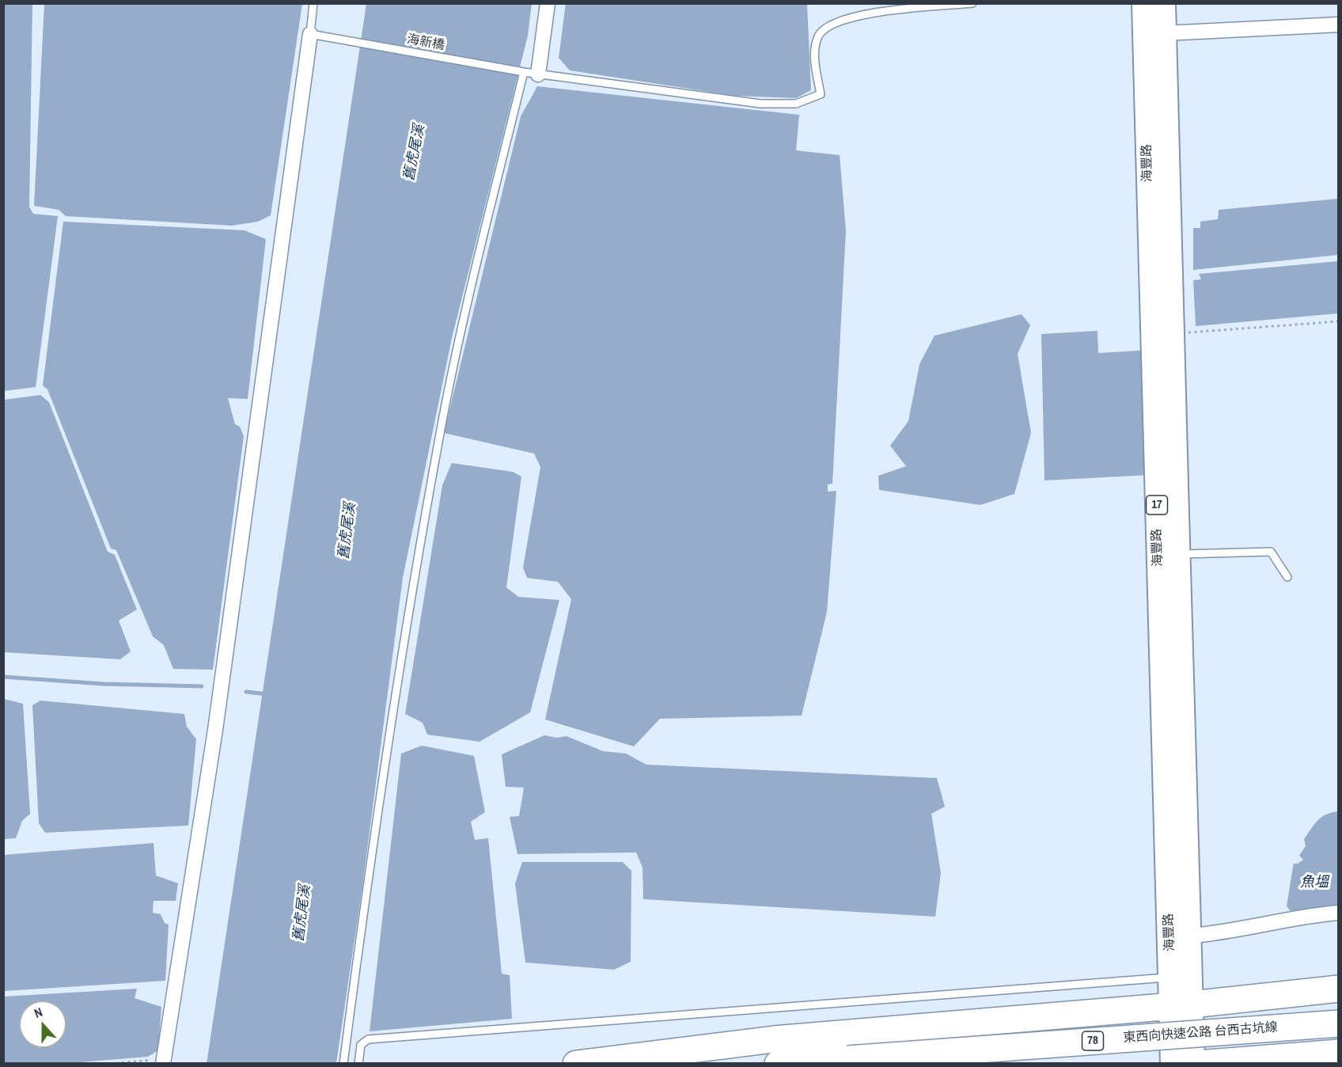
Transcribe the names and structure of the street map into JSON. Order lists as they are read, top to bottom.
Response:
{
  "streets": {
    "highway": ["東西向快速公路 台西古坑線", "78"],
    "main road": ["海豐路", "17"],
    "lane": ["海新橋"]
  },
  "crossings": [
    ["海豐路", "17"]
  ],
  "water": ["舊虎尾溪", "魚塭"],
  "north": "top"
}
